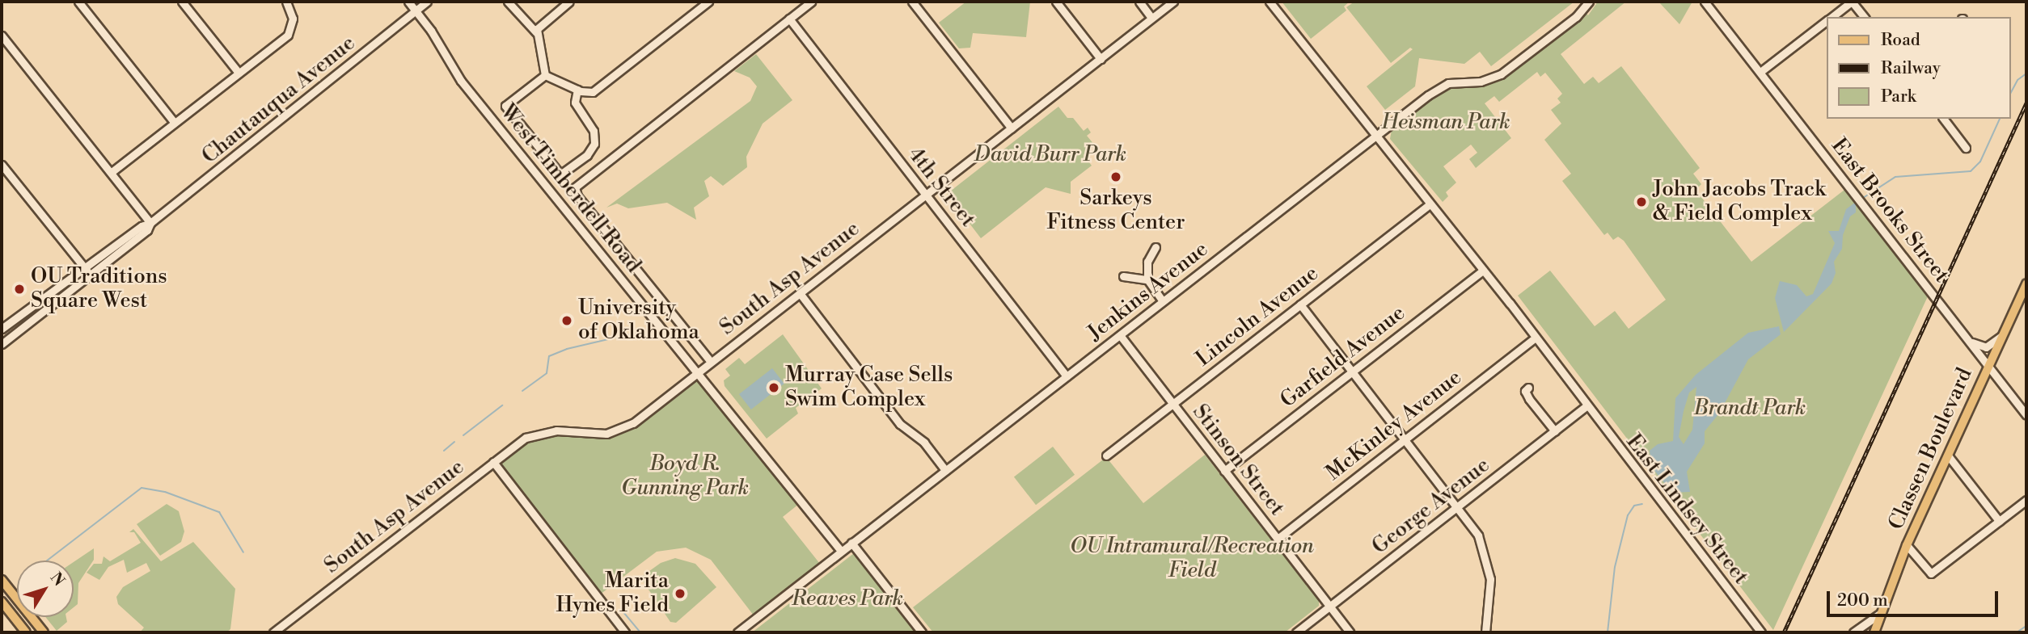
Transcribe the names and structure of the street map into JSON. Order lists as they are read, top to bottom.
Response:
{
  "streets": {
    "main road": ["Classen Boulevard"],
    "street": [
      "Chautauqua Avenue",
      "4th Street",
      "West Timberdell Road",
      "East Brooks Street",
      "South Asp Avenue",
      "Jenkins Avenue",
      "Lincoln Avenue",
      "Garfield Avenue",
      "McKinley Avenue",
      "Stinson Street",
      "George Avenue",
      "East Lindsey Street"
    ]
  },
  "crossings": [
    ["Chautauqua Avenue", "West Timberdell Road"],
    ["4th Street", "South Asp Avenue"],
    ["4th Street", "Jenkins Avenue"],
    ["West Timberdell Road", "South Asp Avenue"],
    ["West Timberdell Road", "Jenkins Avenue"],
    ["East Brooks Street", "Classen Boulevard"],
    ["Jenkins Avenue", "Stinson Street"],
    ["Jenkins Avenue", "East Lindsey Street"],
    ["Lincoln Avenue", "Stinson Street"],
    ["Lincoln Avenue", "East Lindsey Street"],
    ["Garfield Avenue", "Stinson Street"],
    ["Garfield Avenue", "East Lindsey Street"],
    ["McKinley Avenue", "Stinson Street"],
    ["McKinley Avenue", "East Lindsey Street"],
    ["Stinson Street", "George Avenue"],
    ["George Avenue", "East Lindsey Street"]
  ],
  "parks": [
    "Heisman Park",
    "David Burr Park",
    "Brandt Park",
    "Boyd R. Gunning Park",
    "OU Intramural/Recreation Field",
    "Reaves Park"
  ],
  "places": [
    "Sarkeys Fitness Center",
    "John Jacobs Track & Field Complex",
    "OU Traditions Square West",
    "University of Oklahoma",
    "Murray Case Sells Swim Complex",
    "Marita Hynes Field"
  ],
  "legend": ["Road", "Railway", "Park"],
  "scale_bar": "200 m",
  "north": "top right"
}
